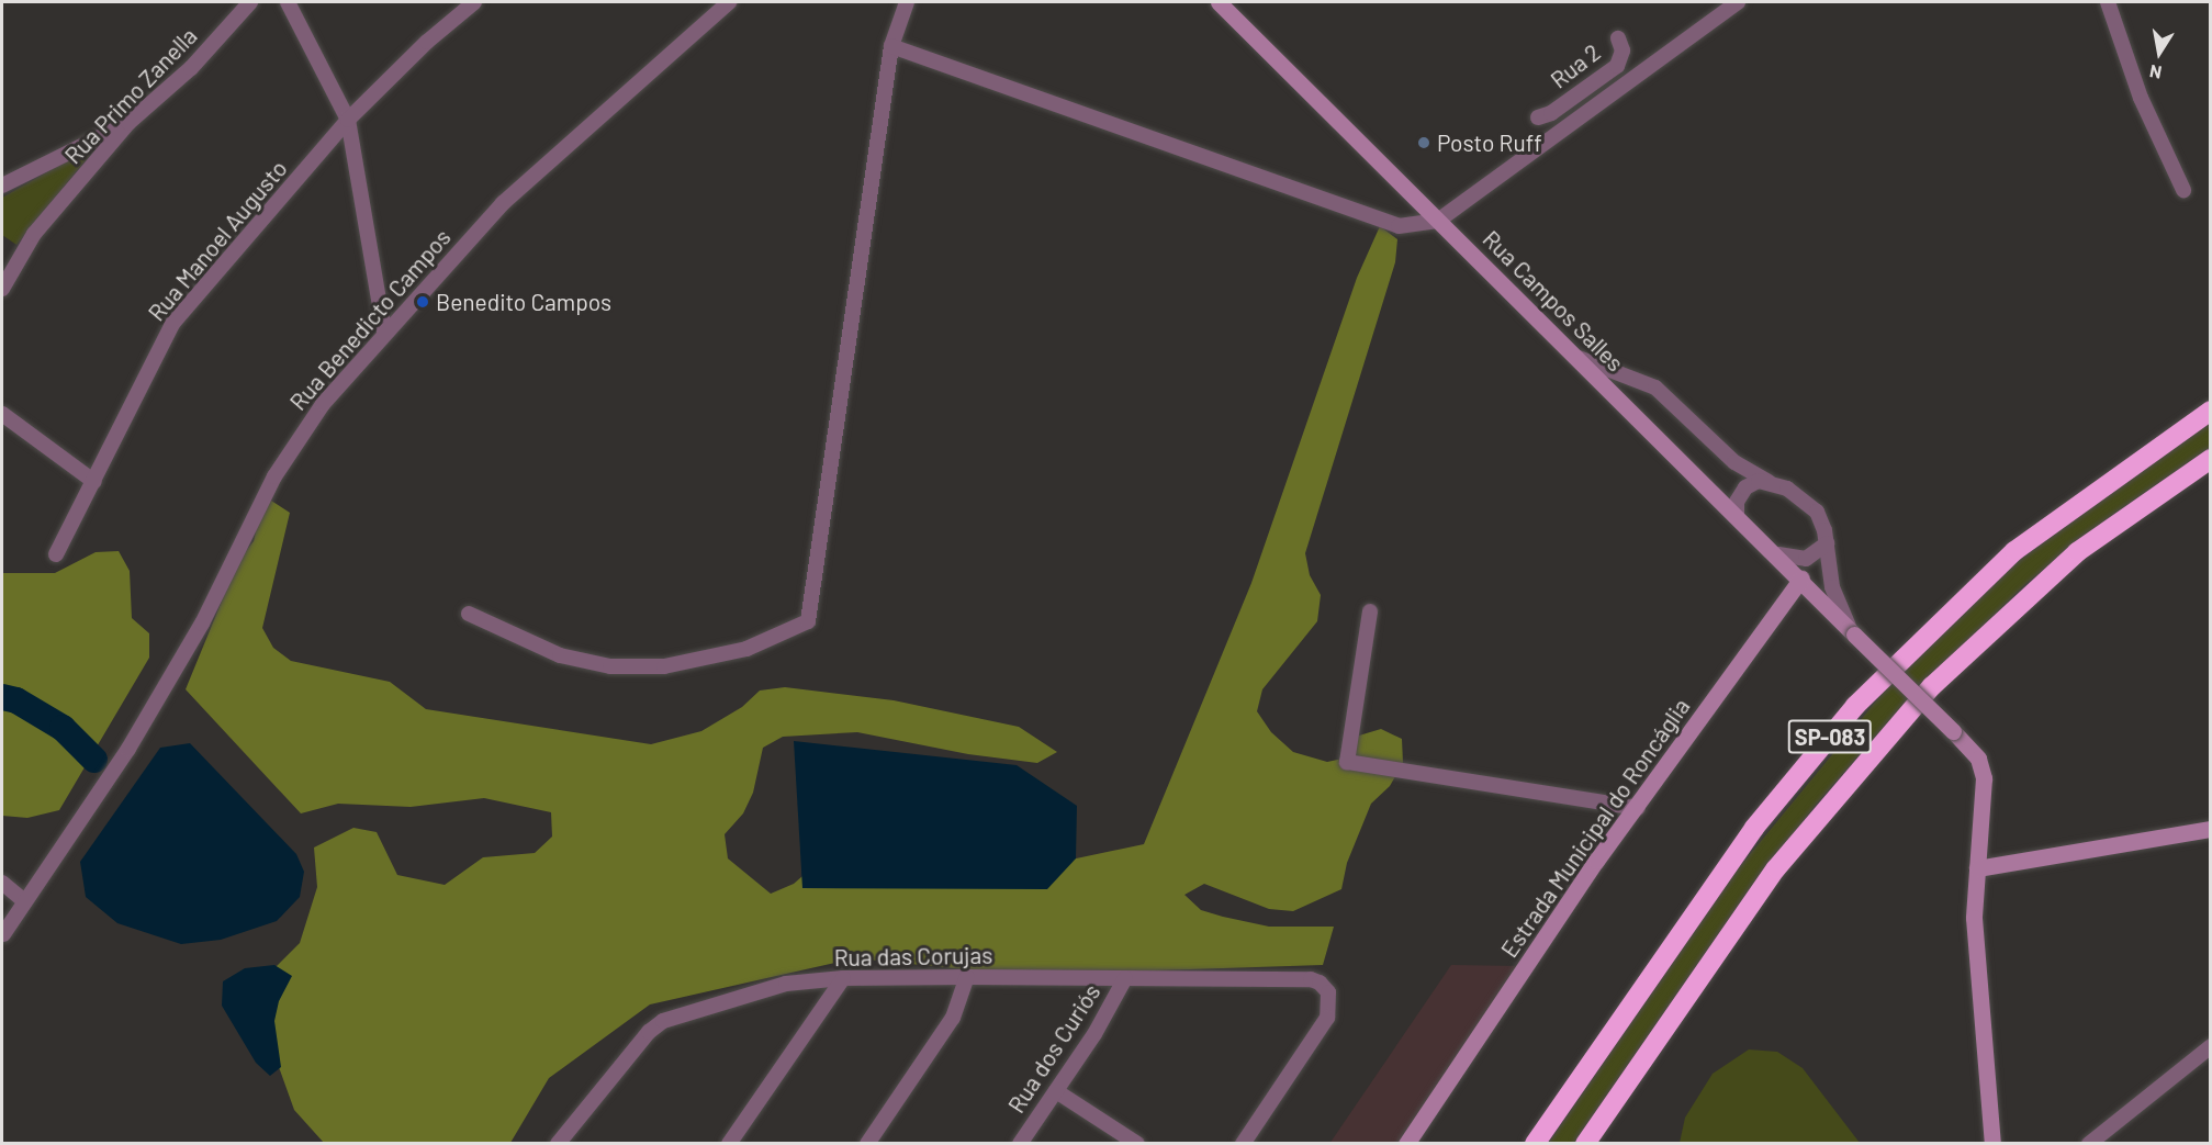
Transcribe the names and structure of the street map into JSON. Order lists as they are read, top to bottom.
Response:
{
  "streets": {
    "highway": ["SP-083"],
    "main road": ["Rua Campos Salles", "Estrada Municipal do Roncáglia"],
    "street": [
      "Rua 2",
      "Rua Primo Zanella",
      "Rua Manoel Augusto",
      "Rua Benedicto Campos",
      "Rua das Corujas",
      "Rua dos Curiós"
    ]
  },
  "crossings": [
    ["Rua Campos Salles", "Estrada Municipal do Roncáglia"],
    ["Rua das Corujas", "Rua dos Curiós"]
  ],
  "places": ["Posto Ruff", "Benedito Campos"],
  "north": "bottom"
}
